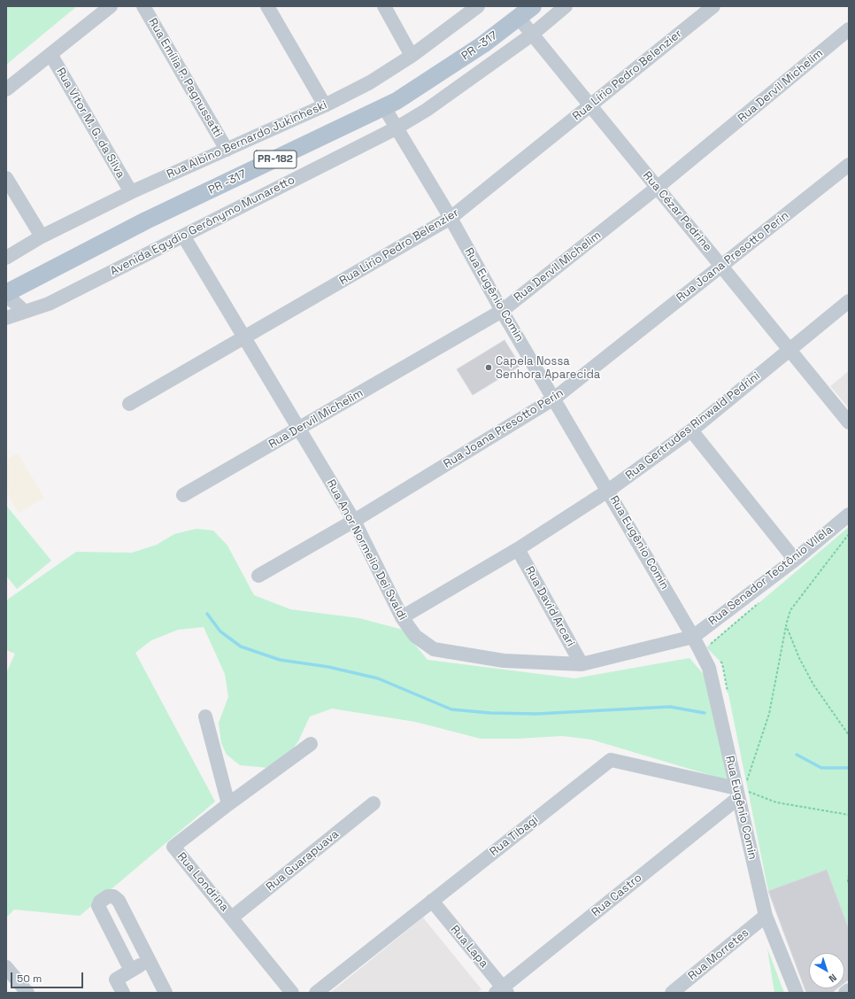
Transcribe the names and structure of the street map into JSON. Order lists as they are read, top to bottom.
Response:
{
  "streets": {
    "main road": ["PR -317", "PR-182"],
    "street": [
      "Rua Lírio Pedro Belenzier",
      "Rua Emília P. Pagnussatti",
      "Rua Dervil Michelim",
      "Rua Vitor M. G. da Silva",
      "Rua Albino Bernardo Jukinheski",
      "Rua Cézar Pedrine",
      "Avenida Egydio Gerônymo Munaretto",
      "Rua Joana Presotto Perin",
      "Rua Eugênio Comin",
      "Rua Gertrudes Rinwald Pedrini",
      "Rua Anor Normelio Dei Svaldi",
      "Rua Senador Teotônio Vilela",
      "Rua David Arcari",
      "Rua Tibagi",
      "Rua Guarapuava",
      "Rua Londrina",
      "Rua Castro",
      "Rua Lapa",
      "Rua Morretes"
    ]
  },
  "crossings": [
    ["PR -317", "Rua Cézar Pedrine"],
    ["PR -317", "Rua Eugênio Comin"],
    ["Rua Lírio Pedro Belenzier", "Rua Cézar Pedrine"],
    ["Rua Lírio Pedro Belenzier", "Rua Eugênio Comin"],
    ["Rua Lírio Pedro Belenzier", "Rua Anor Normelio Dei Svaldi"],
    ["Rua Emília P. Pagnussatti", "Rua Albino Bernardo Jukinheski"],
    ["Rua Dervil Michelim", "Rua Cézar Pedrine"],
    ["Rua Dervil Michelim", "Rua Eugênio Comin"],
    ["Rua Dervil Michelim", "Rua Anor Normelio Dei Svaldi"],
    ["Rua Vitor M. G. da Silva", "Rua Albino Bernardo Jukinheski"],
    ["Rua Cézar Pedrine", "Avenida Egydio Gerônymo Munaretto"],
    ["Rua Cézar Pedrine", "Rua Joana Presotto Perin"],
    ["Rua Cézar Pedrine", "Rua Gertrudes Rinwald Pedrini"],
    ["Avenida Egydio Gerônymo Munaretto", "Rua Eugênio Comin"],
    ["Avenida Egydio Gerônymo Munaretto", "Rua Anor Normelio Dei Svaldi"],
    ["Rua Joana Presotto Perin", "Rua Eugênio Comin"],
    ["Rua Joana Presotto Perin", "Rua Anor Normelio Dei Svaldi"],
    ["Rua Eugênio Comin", "Rua Gertrudes Rinwald Pedrini"],
    ["Rua Eugênio Comin", "Rua Anor Normelio Dei Svaldi"],
    ["Rua Eugênio Comin", "Rua Senador Teotônio Vilela"],
    ["Rua Eugênio Comin", "Rua Tibagi"],
    ["Rua Eugênio Comin", "Rua Castro"],
    ["Rua Eugênio Comin", "Rua Morretes"],
    ["Rua Gertrudes Rinwald Pedrini", "Rua Anor Normelio Dei Svaldi"],
    ["Rua Gertrudes Rinwald Pedrini", "Rua David Arcari"],
    ["Rua Anor Normelio Dei Svaldi", "Rua Senador Teotônio Vilela"],
    ["Rua Anor Normelio Dei Svaldi", "Rua David Arcari"],
    ["Rua Tibagi", "Rua Castro"],
    ["Rua Tibagi", "Rua Lapa"],
    ["Rua Guarapuava", "Rua Londrina"],
    ["Rua Castro", "Rua Lapa"]
  ],
  "places": ["Capela Nossa Senhora Aparecida"],
  "scale_bar": "50 m",
  "north": "bottom right"
}
